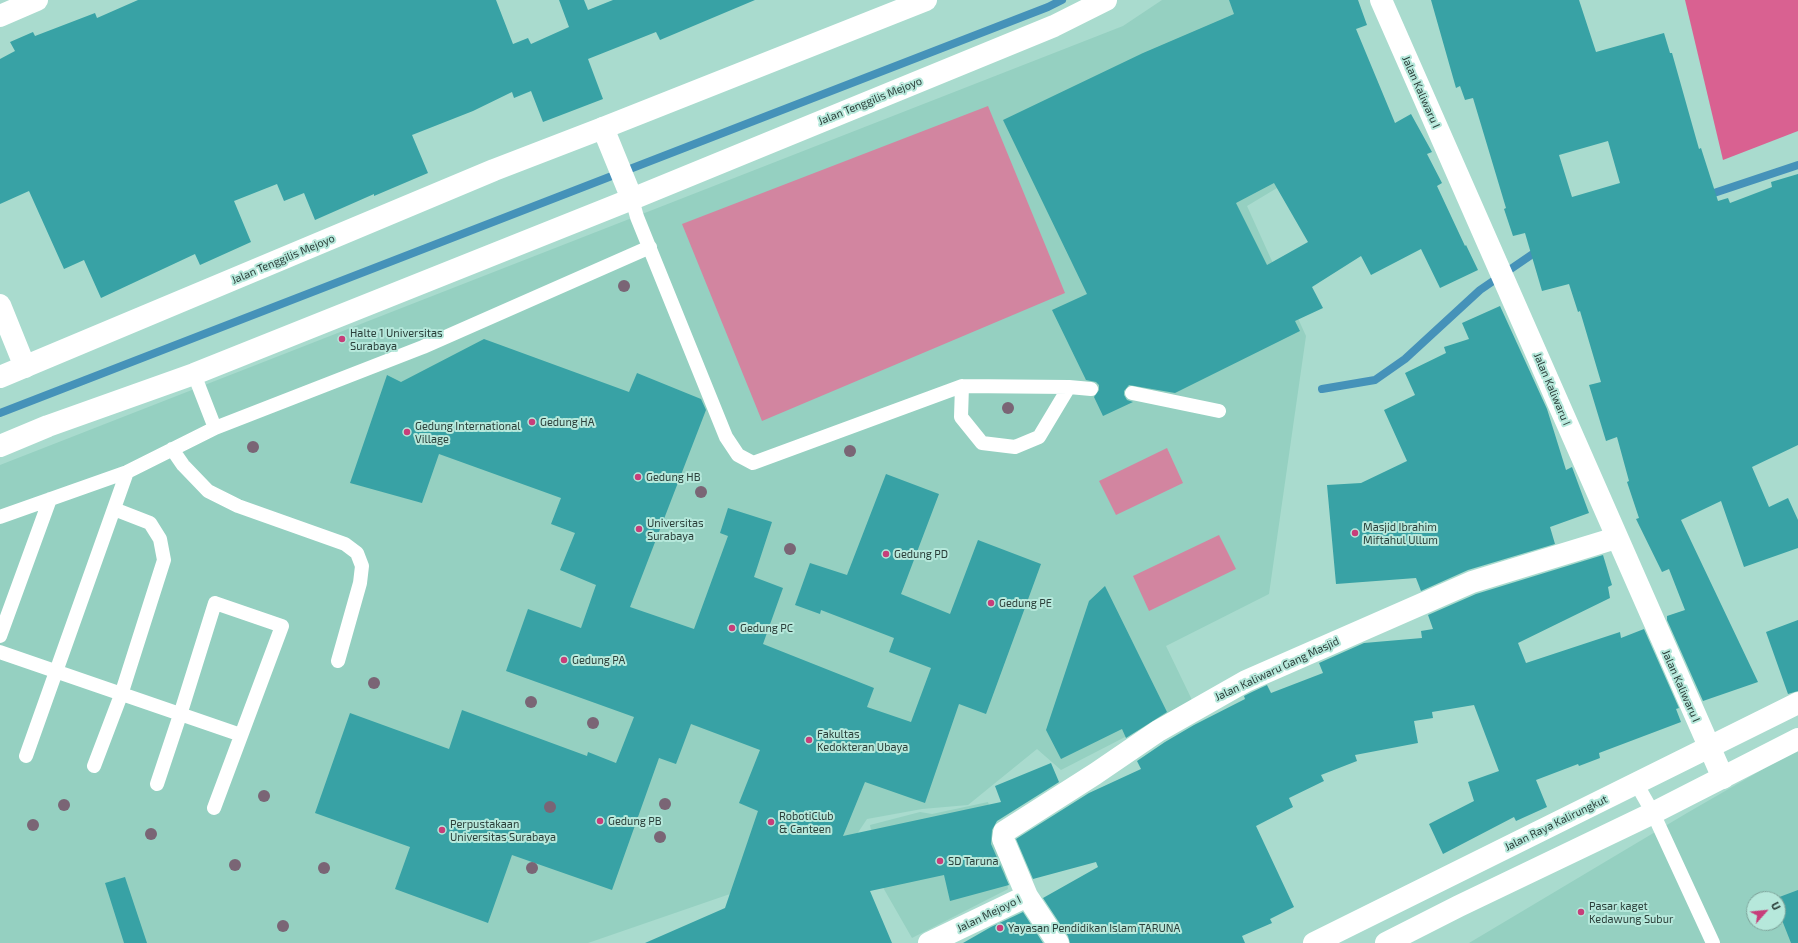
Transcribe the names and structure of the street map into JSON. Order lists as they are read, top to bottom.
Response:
{
  "streets": {
    "street": [
      "Jalan Kaliwaru I",
      "Jalan Tenggilis Mejoyo",
      "Jalan Kaliwaru Gang Masjid",
      "Jalan Raya Kalirungkut",
      "Jalan Mejoyo I"
    ]
  },
  "crossings": [
    ["Jalan Kaliwaru I", "Jalan Kaliwaru Gang Masjid"],
    ["Jalan Kaliwaru I", "Jalan Raya Kalirungkut"],
    ["Jalan Kaliwaru Gang Masjid", "Jalan Mejoyo I"]
  ],
  "places": [
    "Halte 1 Universitas Surabaya",
    "Gedung HA",
    "Gedung International Village",
    "Gedung HB",
    "Universitas Surabaya",
    "Masjid Ibrahim Miftahul Ullum",
    "Gedung PD",
    "Gedung PE",
    "Gedung PC",
    "Gedung PA",
    "Fakultas Kedokteran Ubaya",
    "Gedung PB",
    "RobotiClub & Canteen",
    "Perpustakaan Universitas Surabaya",
    "SD Taruna",
    "Pasar kaget Kedawung Subur",
    "Yayasan Pendidikan Islam TARUNA"
  ],
  "north": "top right"
}
